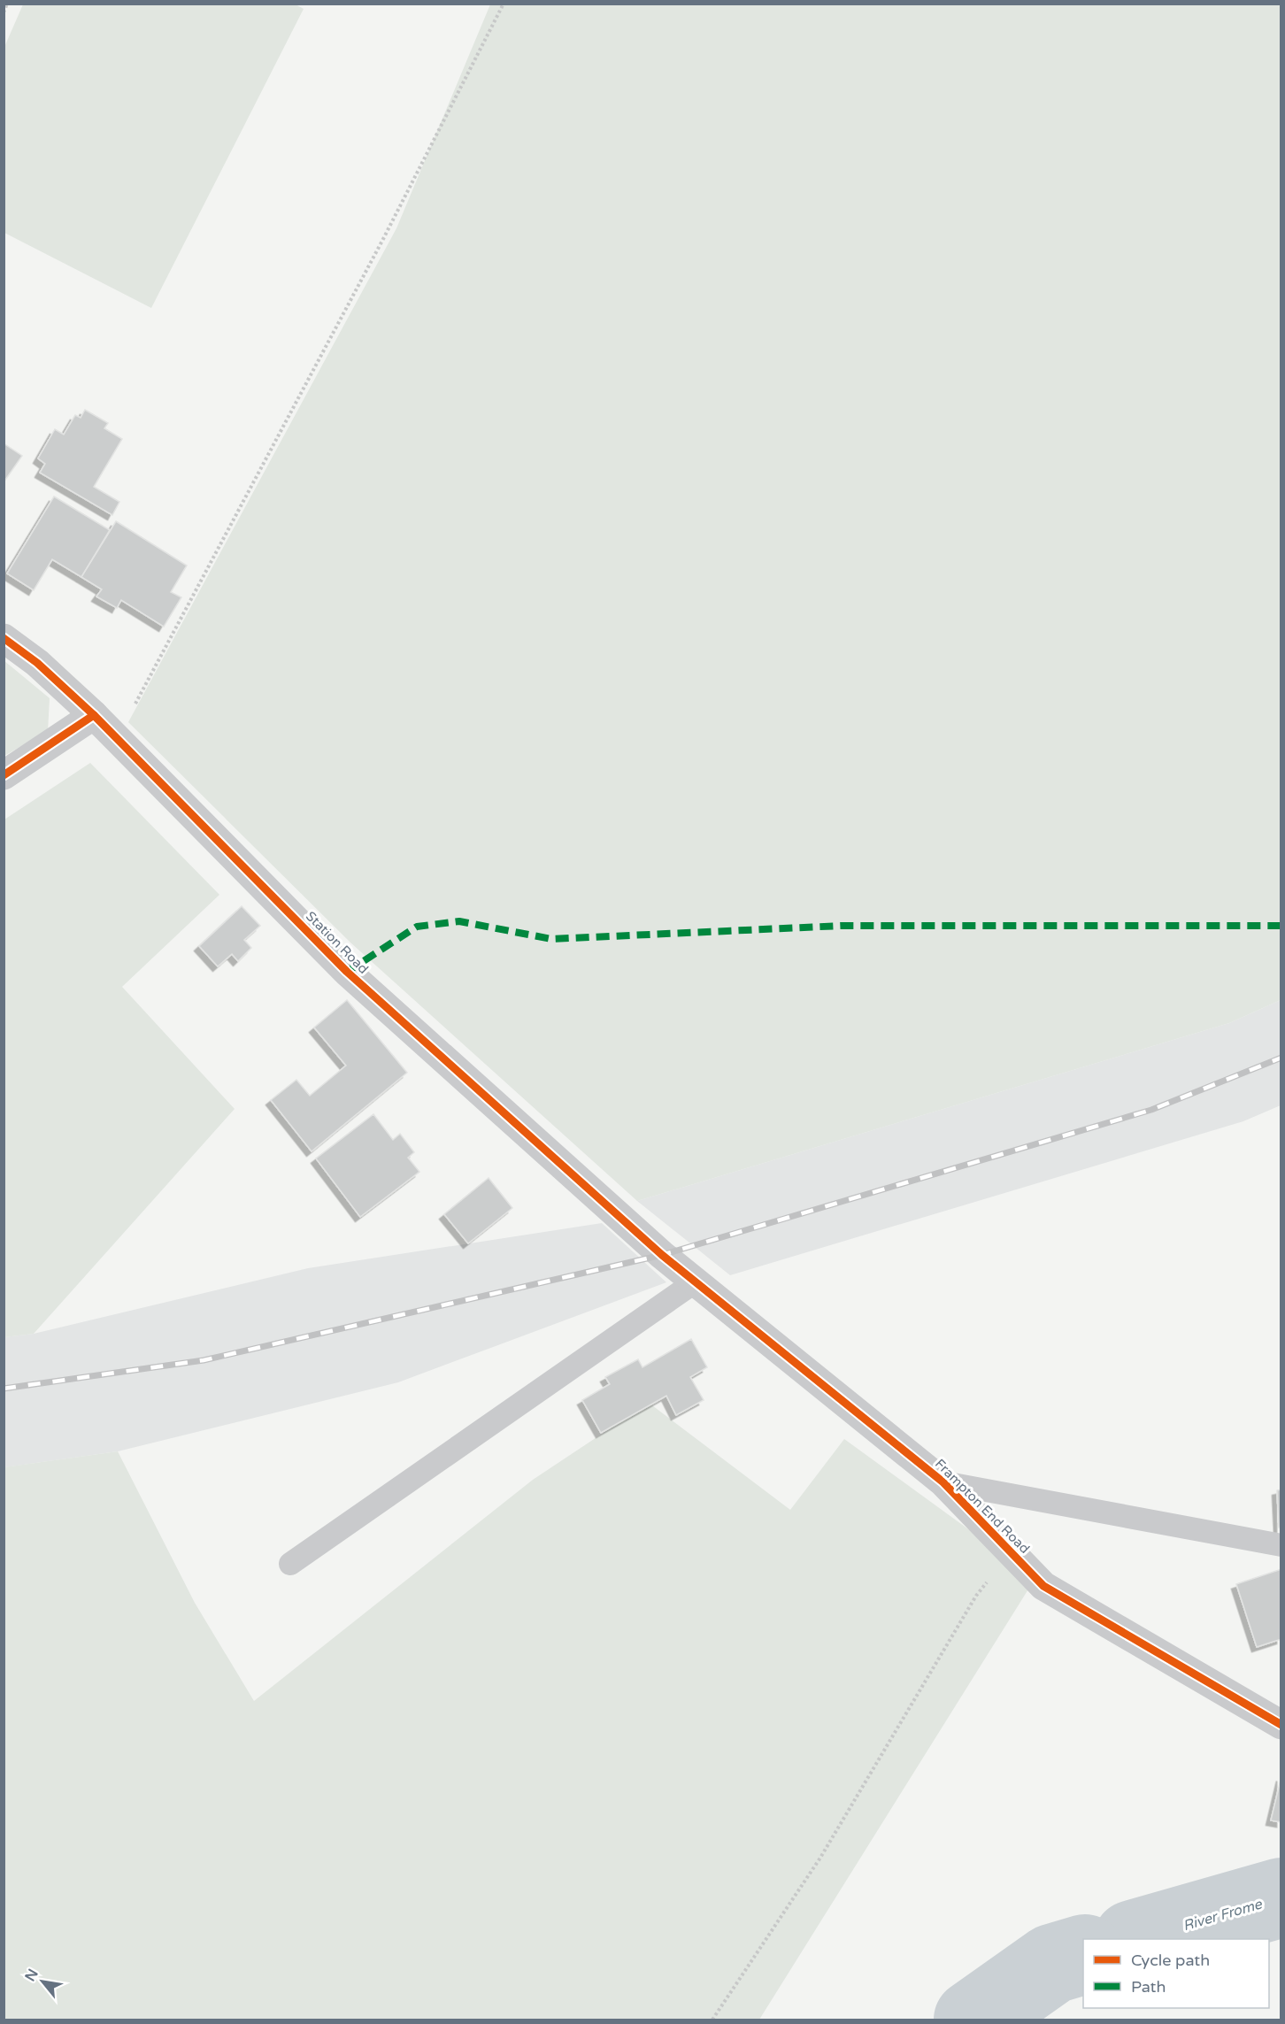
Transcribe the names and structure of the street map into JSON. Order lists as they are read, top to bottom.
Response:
{
  "streets": {
    "street": ["Station Road", "Frampton End Road"]
  },
  "crossings": [
    ["Station Road", "Frampton End Road"]
  ],
  "water": ["River Frome"],
  "legend": ["Cycle path", "Path"],
  "north": "top left"
}
